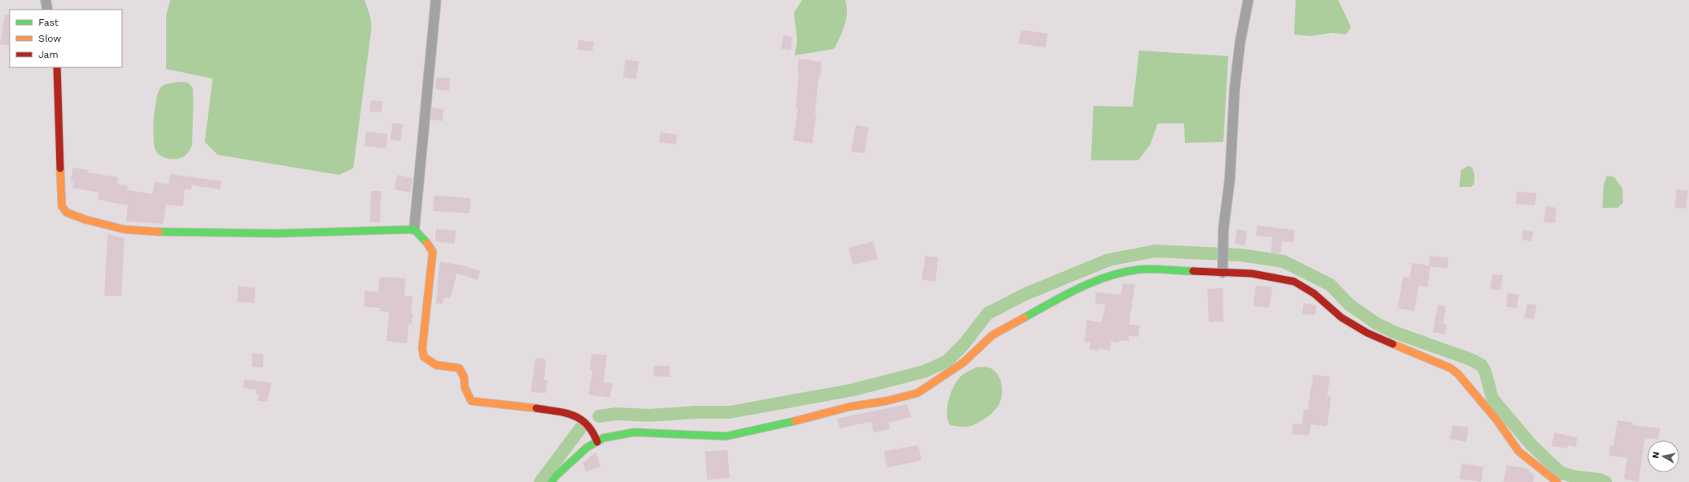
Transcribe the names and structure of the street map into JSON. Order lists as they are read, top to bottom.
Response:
{
  "legend": ["Fast", "Slow", "Jam"],
  "north": "left"
}
